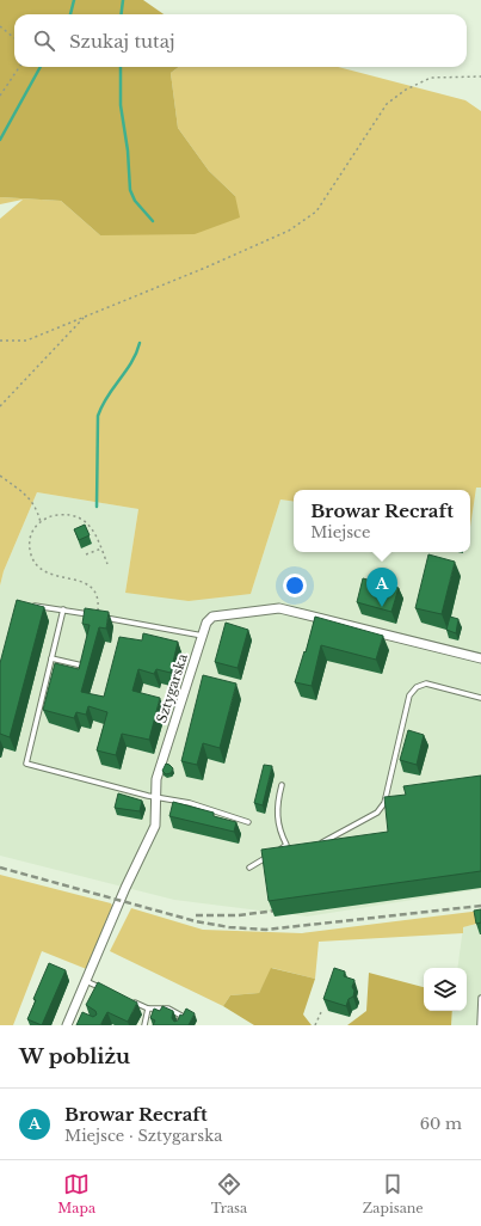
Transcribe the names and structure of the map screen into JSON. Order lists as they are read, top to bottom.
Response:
{
  "streets": {
    "street": ["Sztygarska"]
  },
  "page": {
    "search": "Szukaj tutaj",
    "popup": ["Browar Recraft", "Miejsce"],
    "pins": "A",
    "heading": "W pobliżu",
    "list": [
      {
        "mark": "A",
        "name": "Browar Recraft",
        "note": "Miejsce · Sztygarska",
        "value": "60 m"
      }
    ],
    "nav": ["Mapa", "Trasa", "Zapisane"]
  }
}
